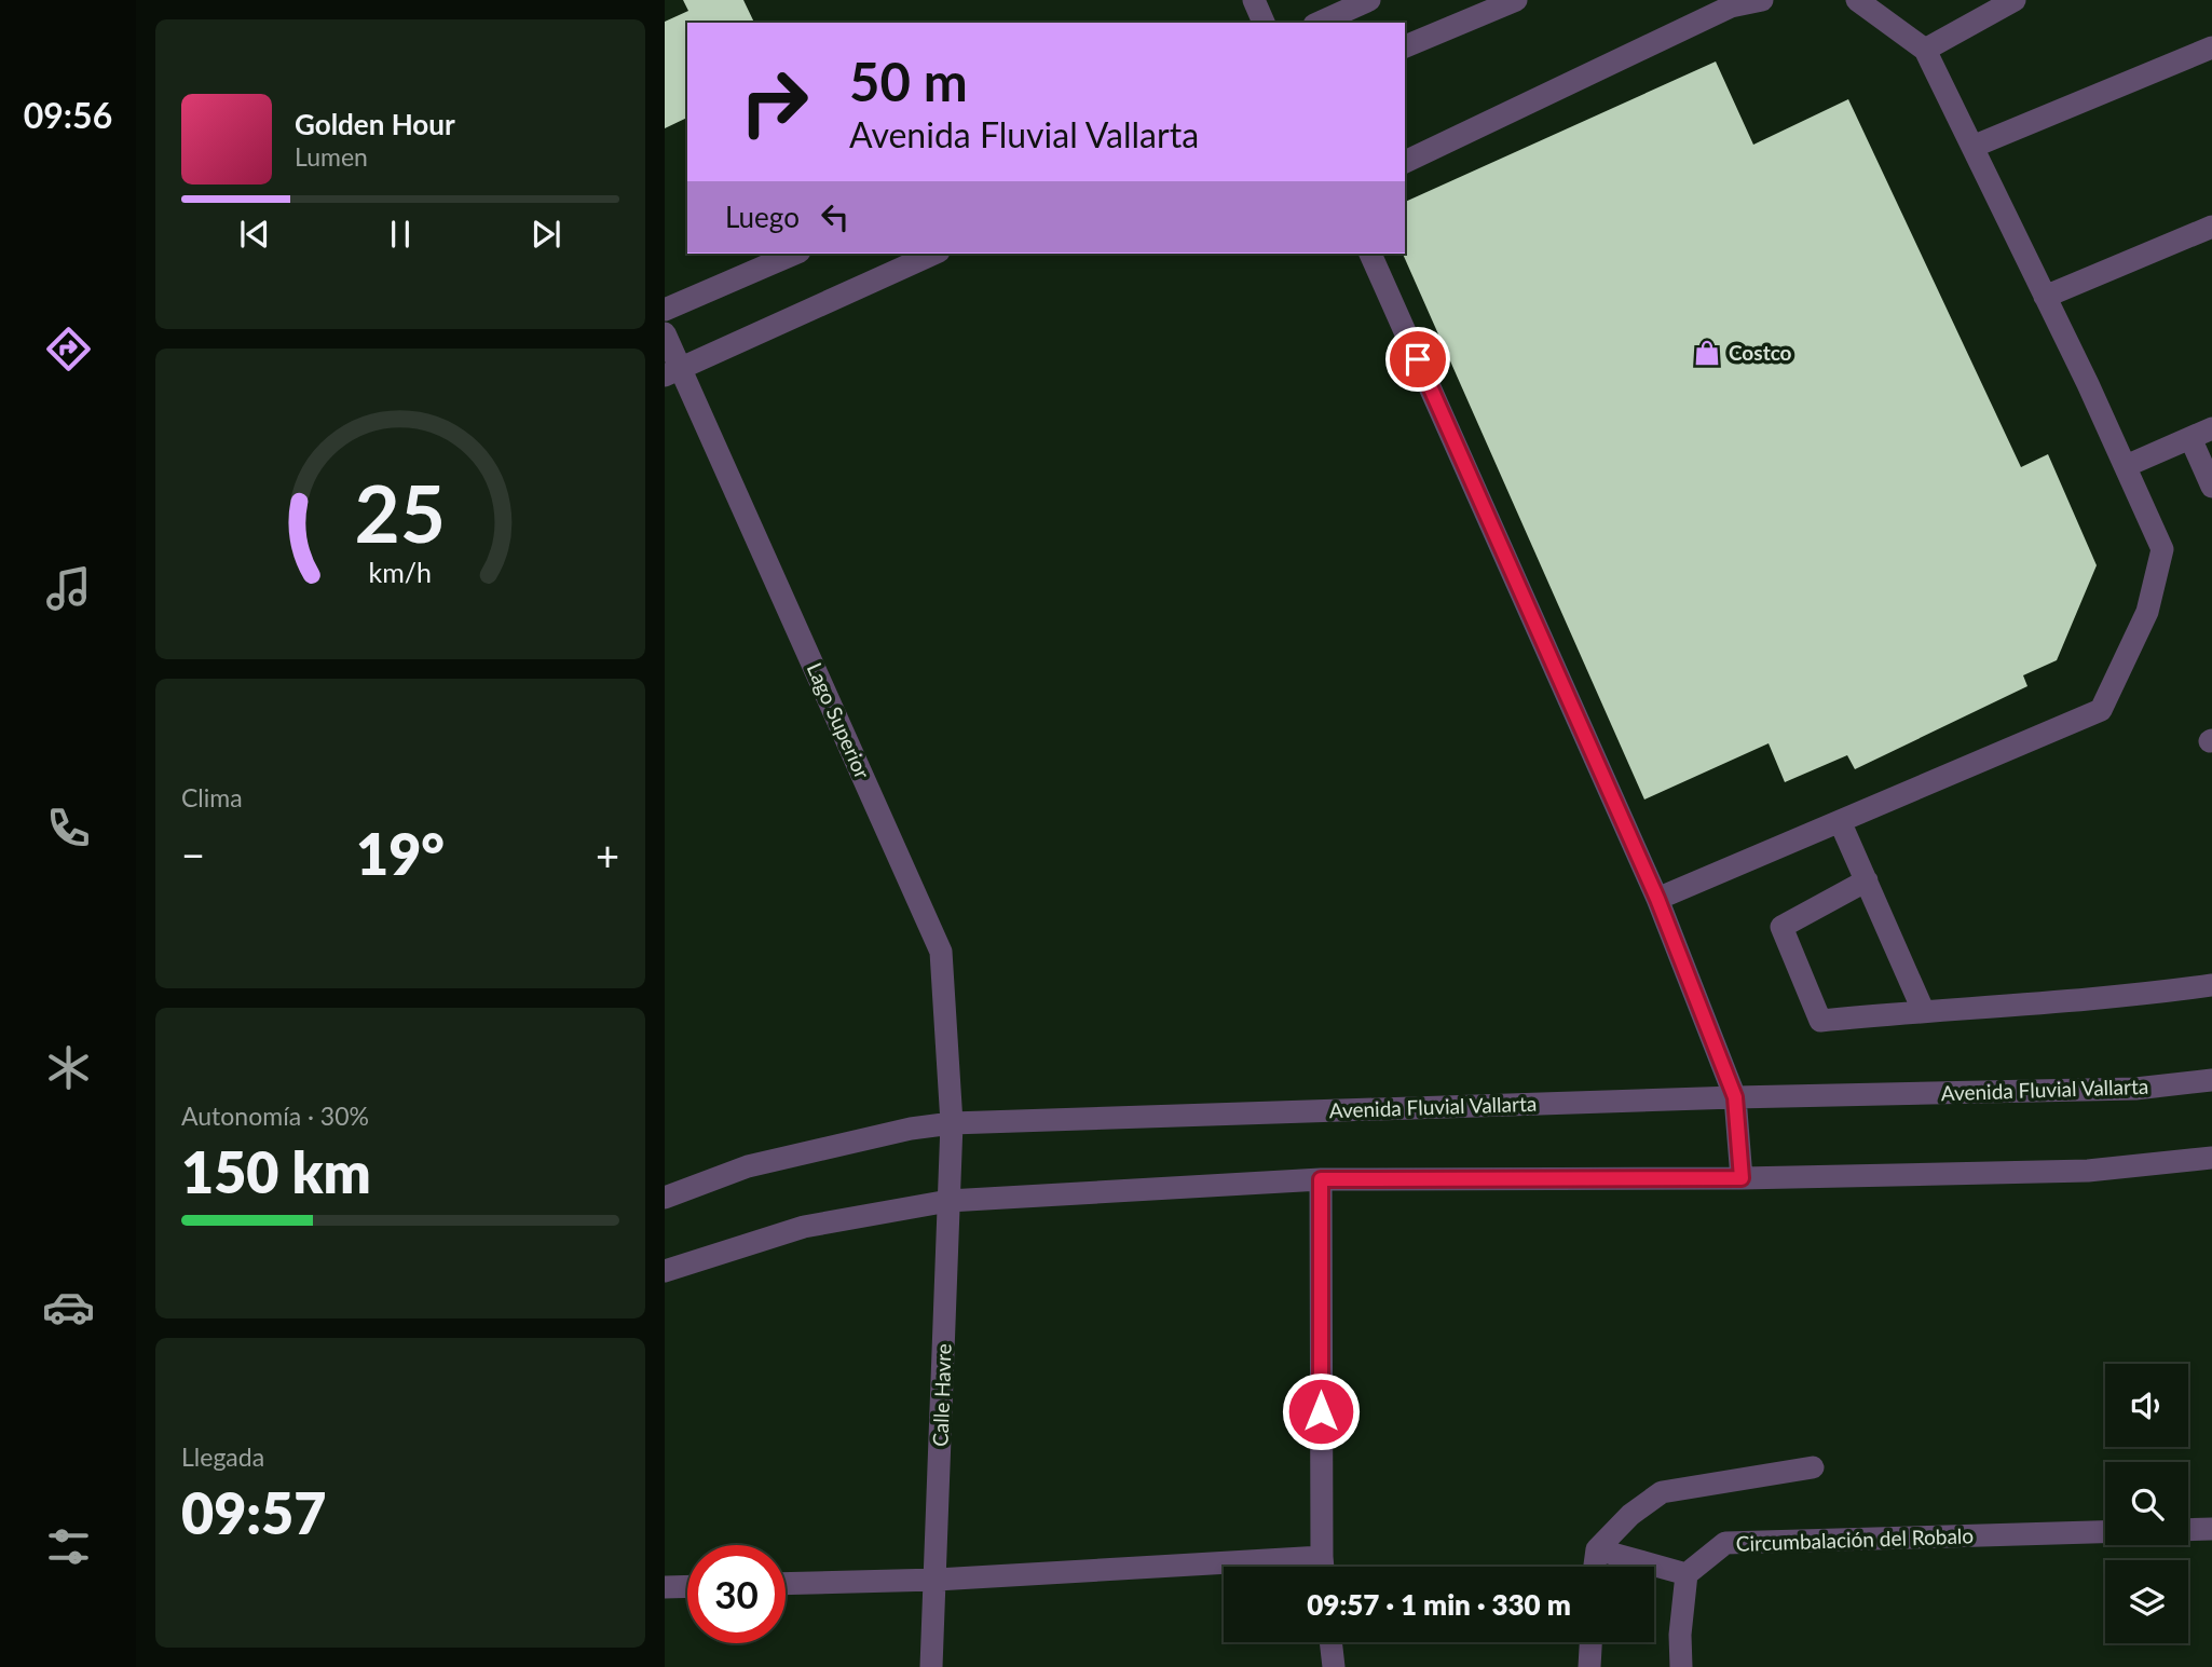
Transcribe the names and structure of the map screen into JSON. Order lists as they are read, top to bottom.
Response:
{
  "streets": {
    "street": [
      "Lago Superior",
      "Avenida Fluvial Vallarta",
      "Calle Havre",
      "Circumbalación del Robalo"
    ]
  },
  "crossings": [
    ["Lago Superior", "Avenida Fluvial Vallarta"],
    ["Lago Superior", "Calle Havre"],
    ["Avenida Fluvial Vallarta", "Calle Havre"]
  ],
  "places": {
    "shop": ["Costco"]
  },
  "page": {
    "tabs": "09:56",
    "turn": ["50 m", "Avenida Fluvial Vallarta"],
    "song": ["Golden Hour", "Lumen"],
    "then": "Luego",
    "tile": [
      "Clima",
      ["Autonomía · 30%", "150 km"],
      ["Llegada", "09:57"]
    ],
    "heat": ["−", "19°", "+"],
    "limit": "30",
    "trip": "09:57 · 1 min · 330 m",
    "gauge": ["25", "km/h"]
  }
}
